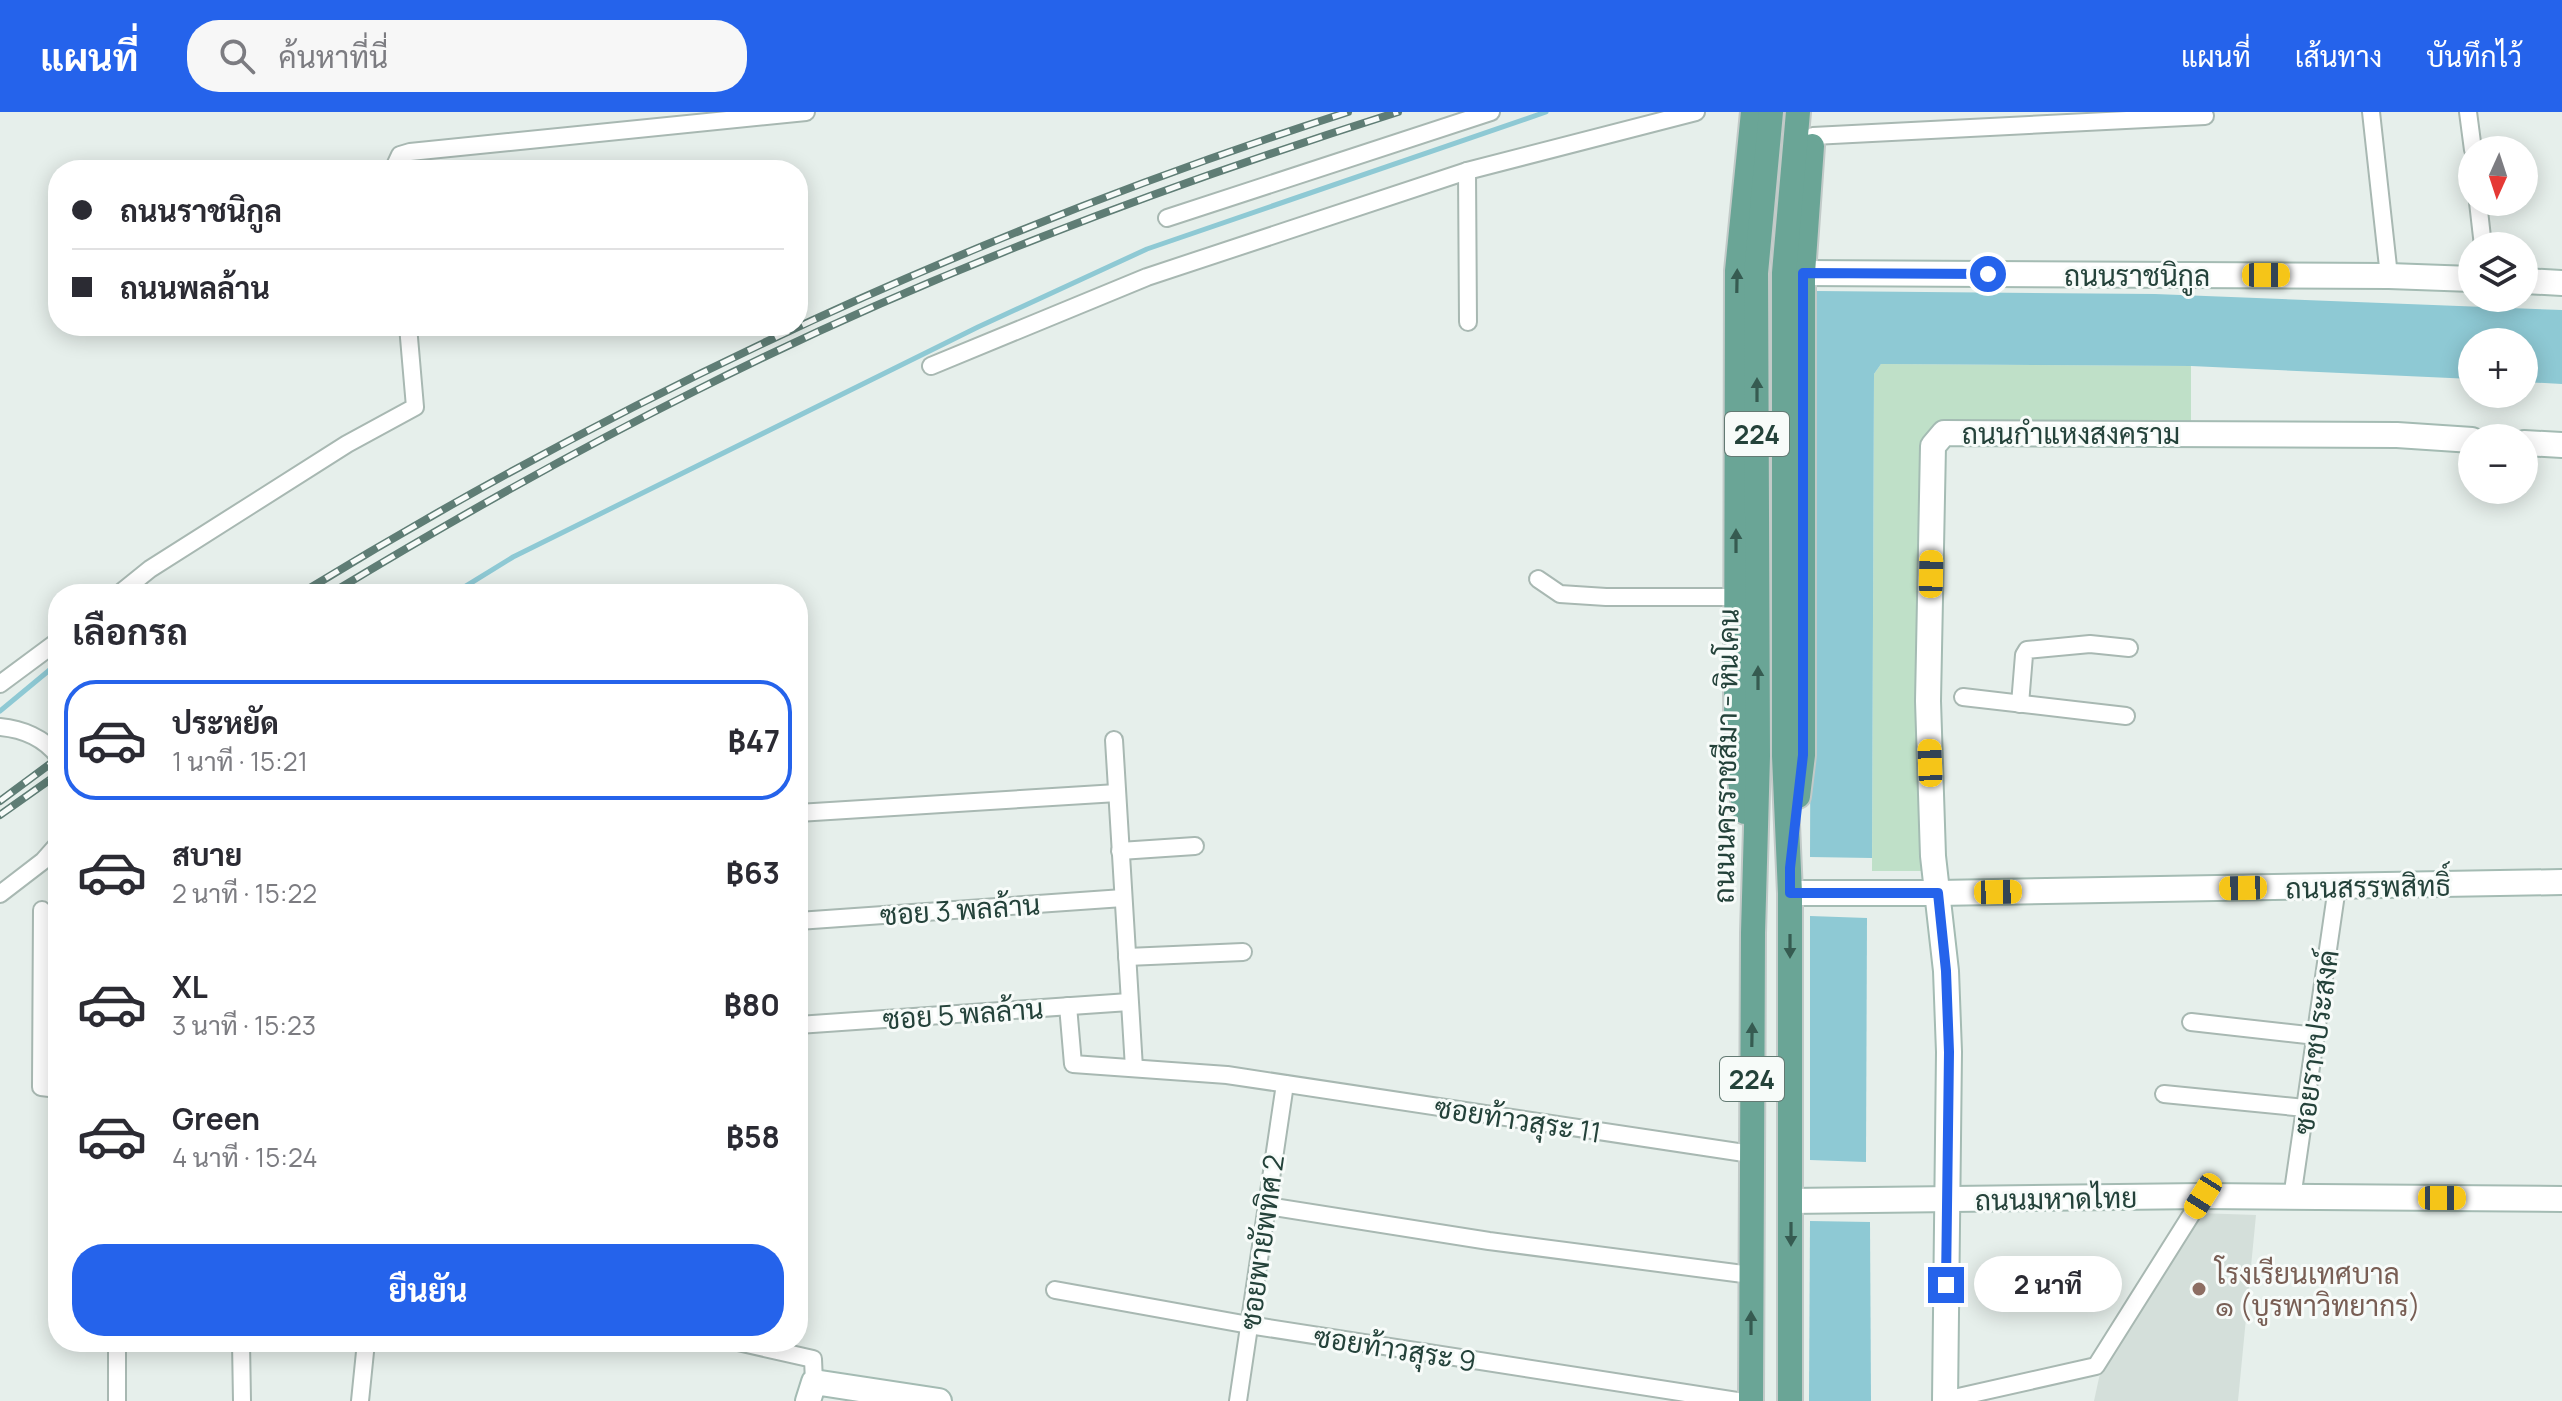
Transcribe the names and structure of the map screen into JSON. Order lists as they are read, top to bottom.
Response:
{
  "streets": {
    "main road": ["224", "ถนนนครราชสีมา - หินโคน"],
    "street": [
      "ถนนราชนิกูล",
      "ถนนกำแหงสงคราม",
      "ถนนสรรพสิทธิ์",
      "ซอย 3 พลล้าน",
      "ซอย 5 พลล้าน",
      "ซอยราชประสงค์",
      "ซอยท้าวสุระ 11",
      "ถนนมหาดไทย",
      "ซอยพายัพทิศ 2",
      "ซอยท้าวสุระ 9"
    ]
  },
  "crossings": [
    ["ถนนกำแหงสงคราม", "ถนนสรรพสิทธิ์"],
    ["ถนนนครราชสีมา - หินโคน", "ซอยท้าวสุระ 11"],
    ["ถนนสรรพสิทธิ์", "ซอยราชประสงค์"],
    ["ซอย 5 พลล้าน", "ซอยท้าวสุระ 11"],
    ["ซอยราชประสงค์", "ถนนมหาดไทย"],
    ["ซอยท้าวสุระ 11", "ซอยพายัพทิศ 2"],
    ["ซอยพายัพทิศ 2", "ซอยท้าวสุระ 9"]
  ],
  "places": ["โรงเรียนเทศบาล ๑ (บูรพาวิทยากร)"],
  "north": "bottom",
  "page": {
    "header": "แผนที่",
    "search": "ค้นหาที่นี่",
    "nav": ["แผนที่", "เส้นทาง", "บันทึกไว้"],
    "map_buttons": ["+", "−"],
    "banner": ["ถนนราชนิกูล", "ถนนพลล้าน"],
    "heading": "เลือกรถ",
    "list": [
      {
        "name": "ประหยัด",
        "note": "1 นาที · 15:21",
        "value": "฿47"
      },
      {
        "name": "สบาย",
        "note": "2 นาที · 15:22",
        "value": "฿63"
      },
      {
        "name": "XL",
        "note": "3 นาที · 15:23",
        "value": "฿80"
      },
      {
        "name": "Green",
        "note": "4 นาที · 15:24",
        "value": "฿58"
      }
    ],
    "buttons": "ยืนยัน",
    "bubble": "2 นาที"
  }
}
